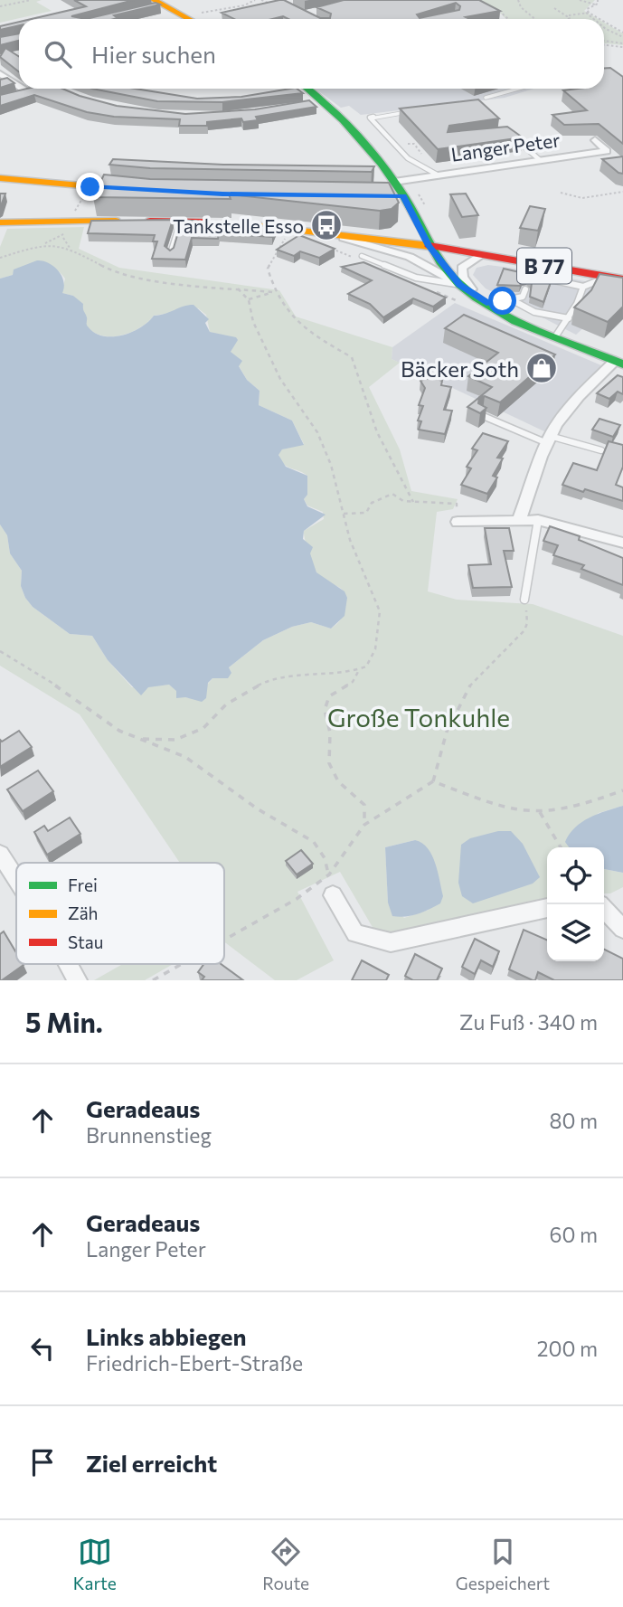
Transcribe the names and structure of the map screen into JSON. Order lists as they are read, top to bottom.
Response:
{
  "streets": {
    "main road": ["B 77"],
    "street": ["Langer Peter"]
  },
  "parks": ["Große Tonkuhle"],
  "places": {
    "bus stop": ["Tankstelle Esso"],
    "shop": ["Bäcker Soth"]
  },
  "legend": ["Frei", "Zäh", "Stau"],
  "page": {
    "search": "Hier suchen",
    "heading": ["5 Min.", "Zu Fuß · 340 m"],
    "list": [
      ["Geradeaus", "Brunnenstieg", "80 m"],
      ["Geradeaus", "Langer Peter", "60 m"],
      ["Links abbiegen", "Friedrich-Ebert-Straße", "200 m"],
      "Ziel erreicht"
    ],
    "nav": ["Karte", "Route", "Gespeichert"]
  }
}
